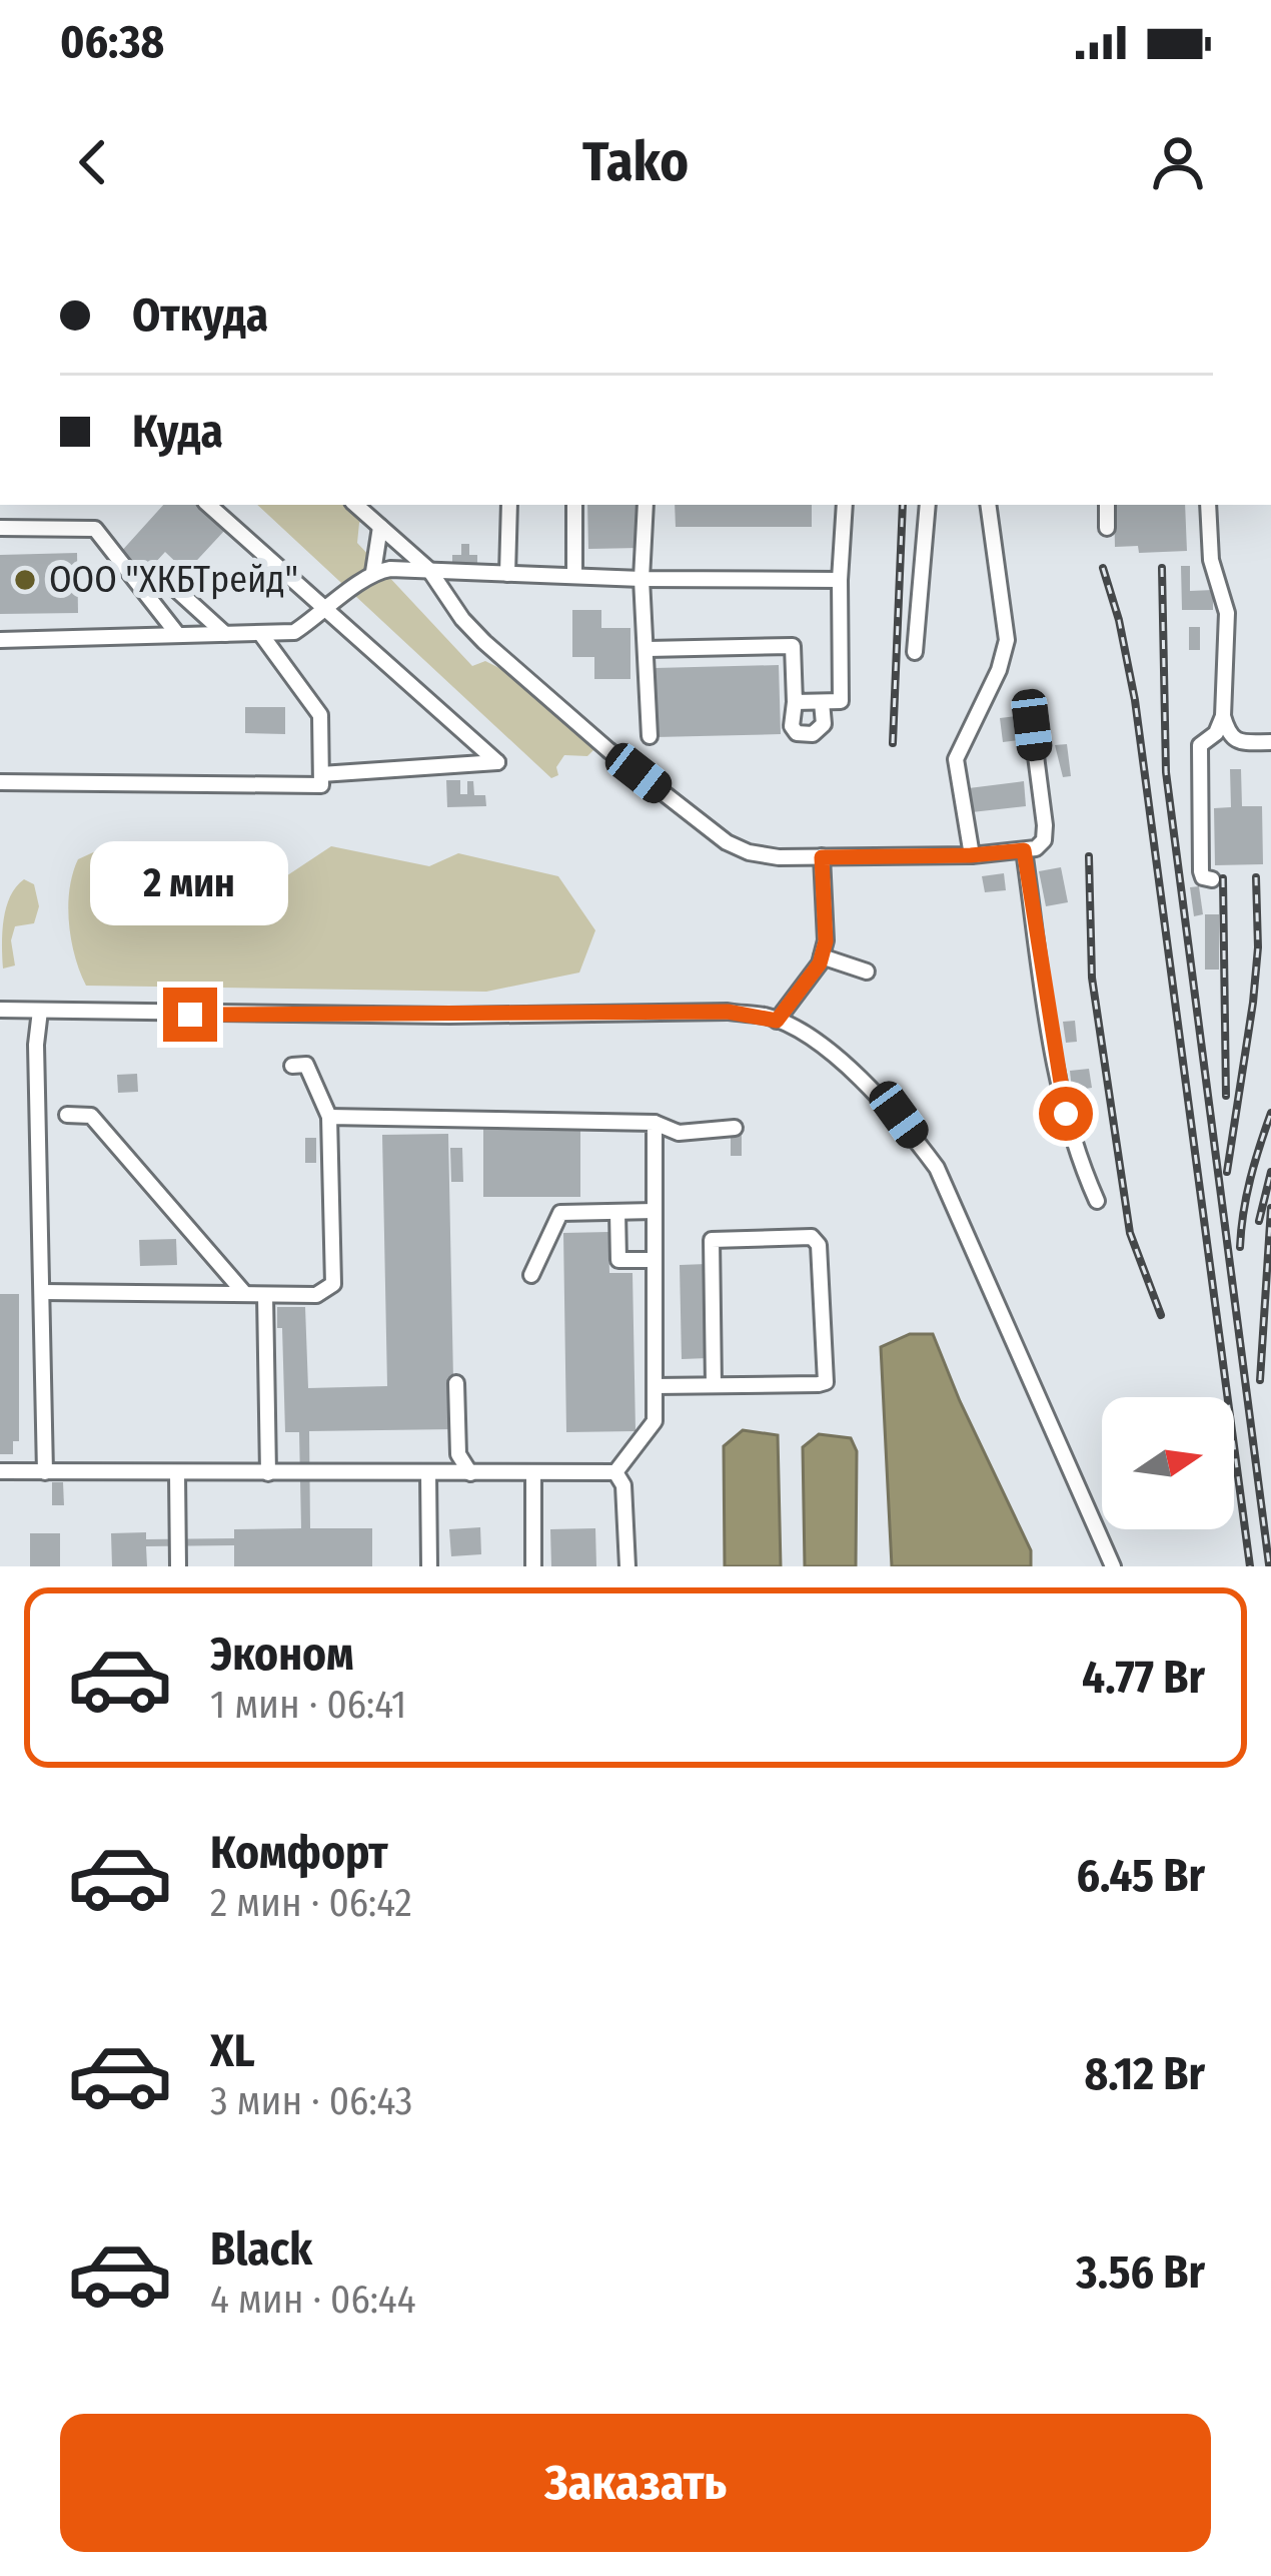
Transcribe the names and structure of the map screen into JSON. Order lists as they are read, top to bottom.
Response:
{
  "places": ["ООО \"ХКБТрейд\""],
  "north": "right",
  "page": {
    "status": "06:38",
    "header": "Tako",
    "banner": ["Откуда", "Куда"],
    "bubble": "2 мин",
    "list": [
      {
        "name": "Эконом",
        "note": "1 мин · 06:41",
        "value": "4.77 Br"
      },
      {
        "name": "Комфорт",
        "note": "2 мин · 06:42",
        "value": "6.45 Br"
      },
      {
        "name": "XL",
        "note": "3 мин · 06:43",
        "value": "8.12 Br"
      },
      {
        "name": "Black",
        "note": "4 мин · 06:44",
        "value": "3.56 Br"
      }
    ],
    "buttons": "Заказать"
  }
}
